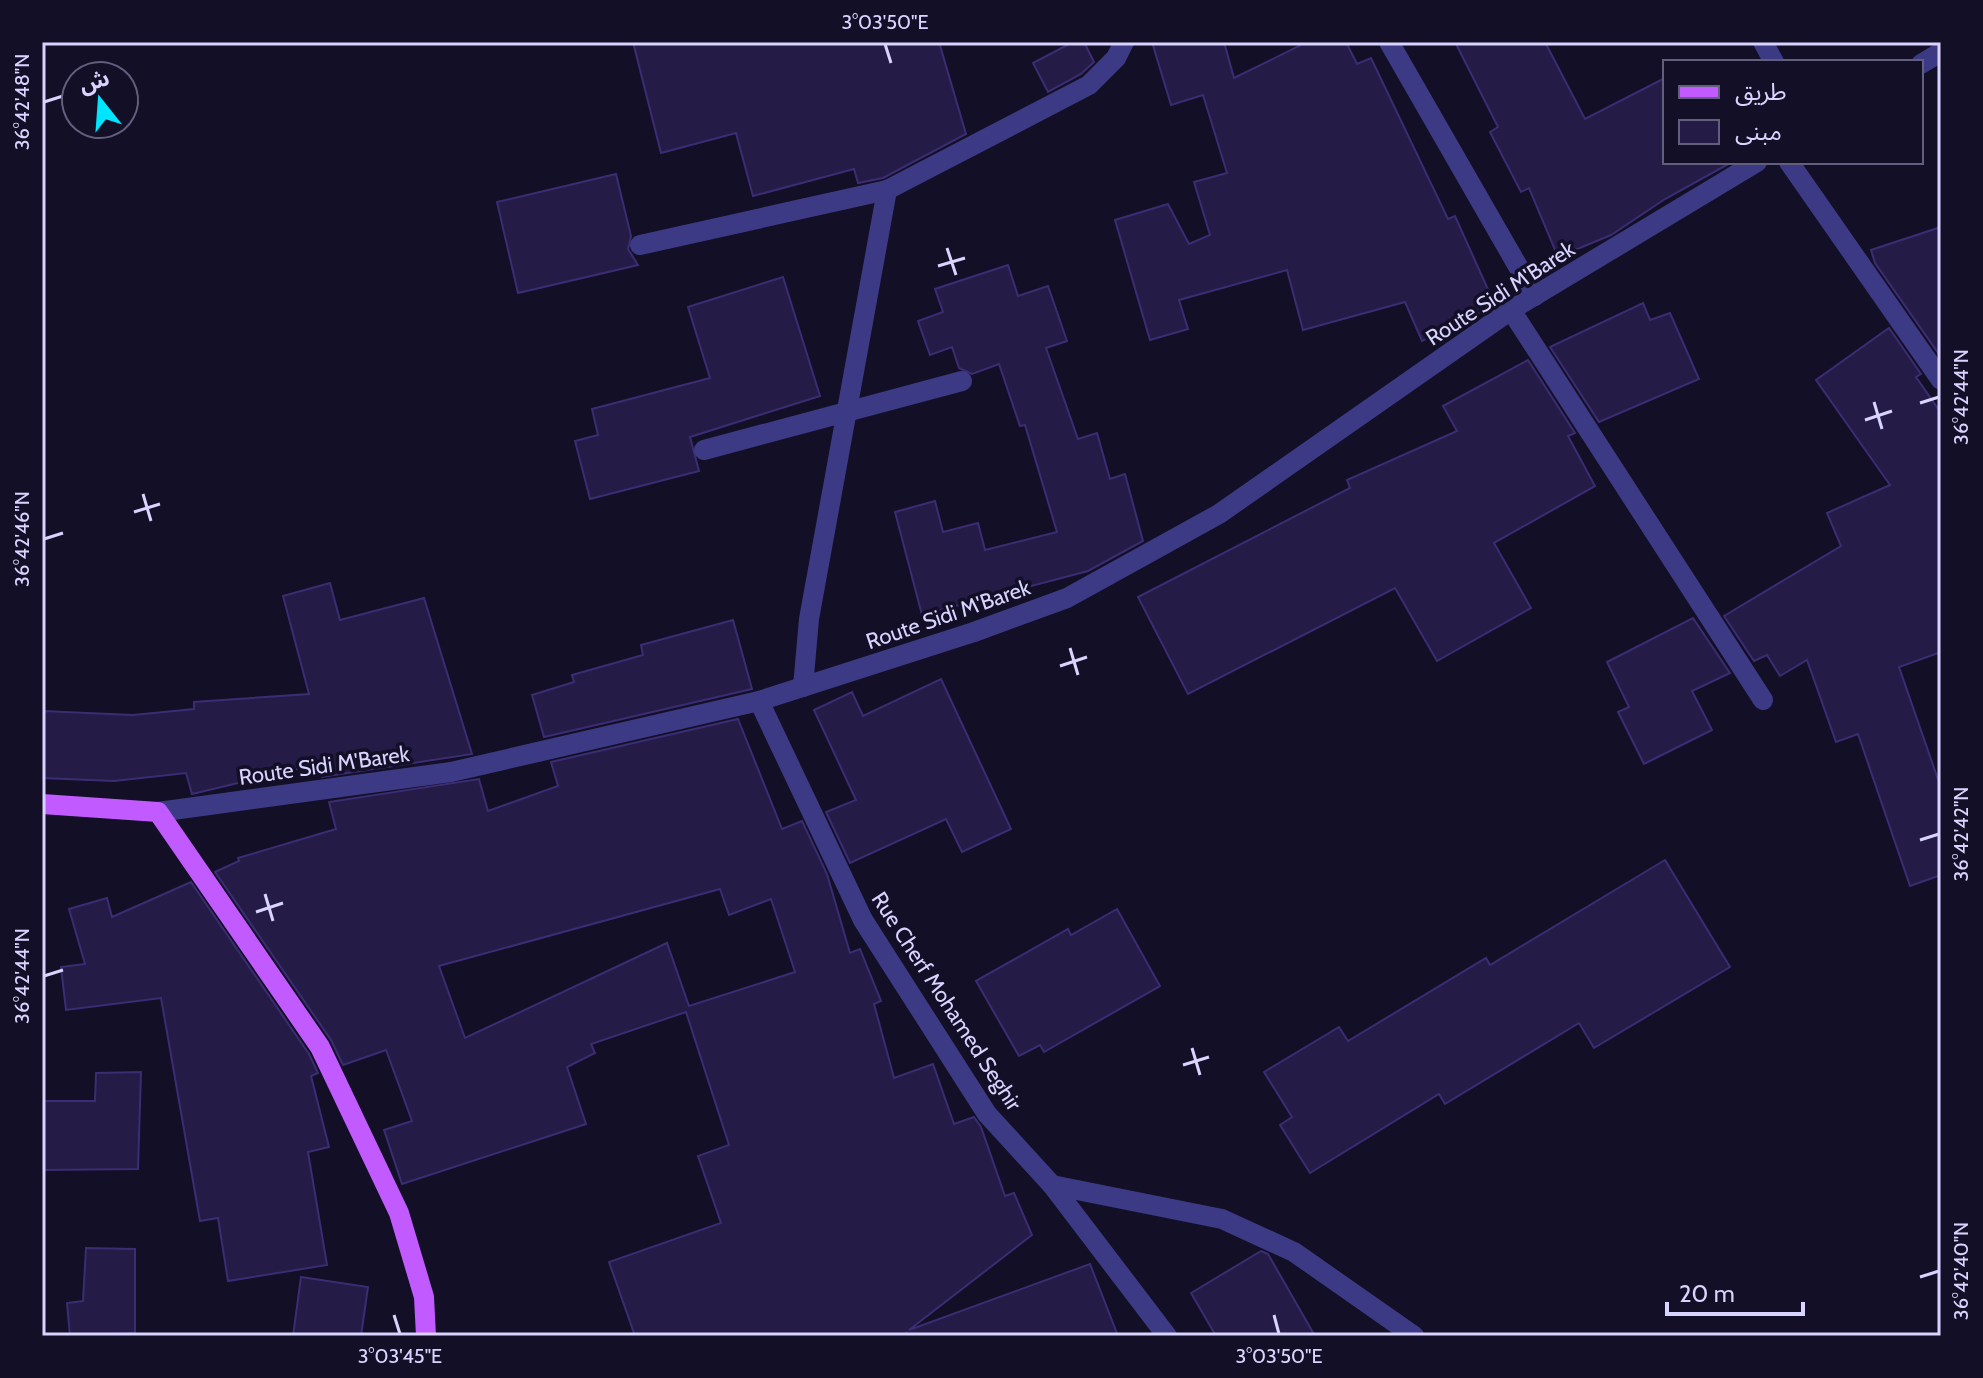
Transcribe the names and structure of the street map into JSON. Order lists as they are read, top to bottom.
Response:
{
  "streets": {
    "main road": ["Route Sidi M'Barek"],
    "street": ["Rue Cherf Mohamed Seghir"]
  },
  "crossings": [
    ["Route Sidi M'Barek", "Rue Cherf Mohamed Seghir"]
  ],
  "legend": ["طريق", "مبنى"],
  "scale_bar": "20 m",
  "north": "top",
  "coordinates": [
    "3°03'50\"E",
    "36°42'48\"N",
    "36°42'44\"N",
    "36°42'46\"N",
    "36°42'42\"N",
    "36°42'40\"N",
    "3°03'45\"E"
  ]
}
